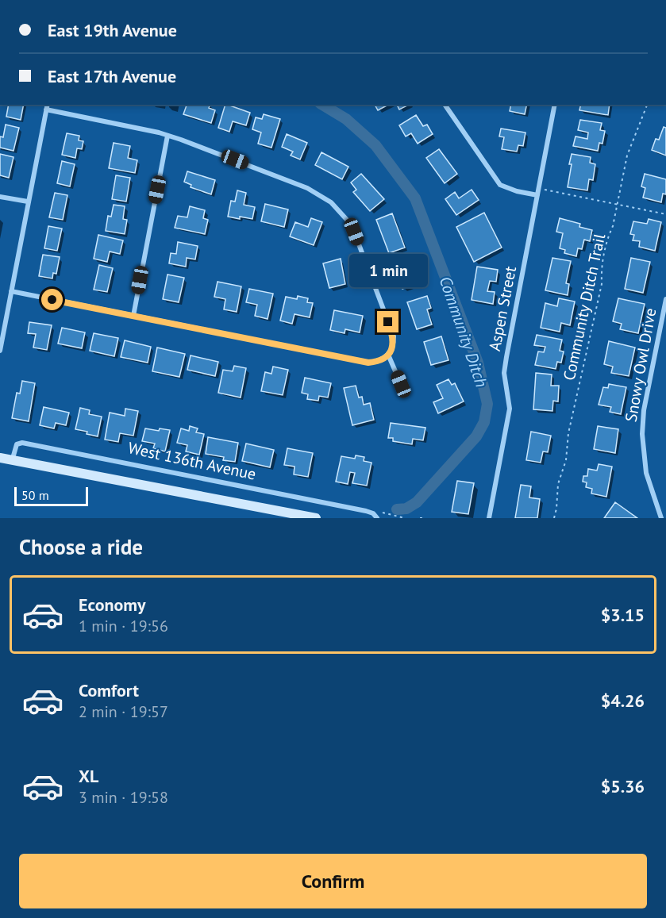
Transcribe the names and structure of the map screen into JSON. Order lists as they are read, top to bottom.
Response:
{
  "streets": {
    "main road": ["West 136th Avenue"],
    "street": ["Aspen Street", "Snowy Owl Drive"],
    "path": ["Community Ditch Trail"]
  },
  "water": ["Community Ditch"],
  "scale_bar": "50 m",
  "page": {
    "banner": ["East 19th Avenue", "East 17th Avenue"],
    "bubble": "1 min",
    "scale": "50 m",
    "heading": "Choose a ride",
    "list": [
      {
        "name": "Economy",
        "note": "1 min · 19:56",
        "value": "$3.15"
      },
      {
        "name": "Comfort",
        "note": "2 min · 19:57",
        "value": "$4.26"
      },
      {
        "name": "XL",
        "note": "3 min · 19:58",
        "value": "$5.36"
      }
    ],
    "buttons": "Confirm"
  }
}
